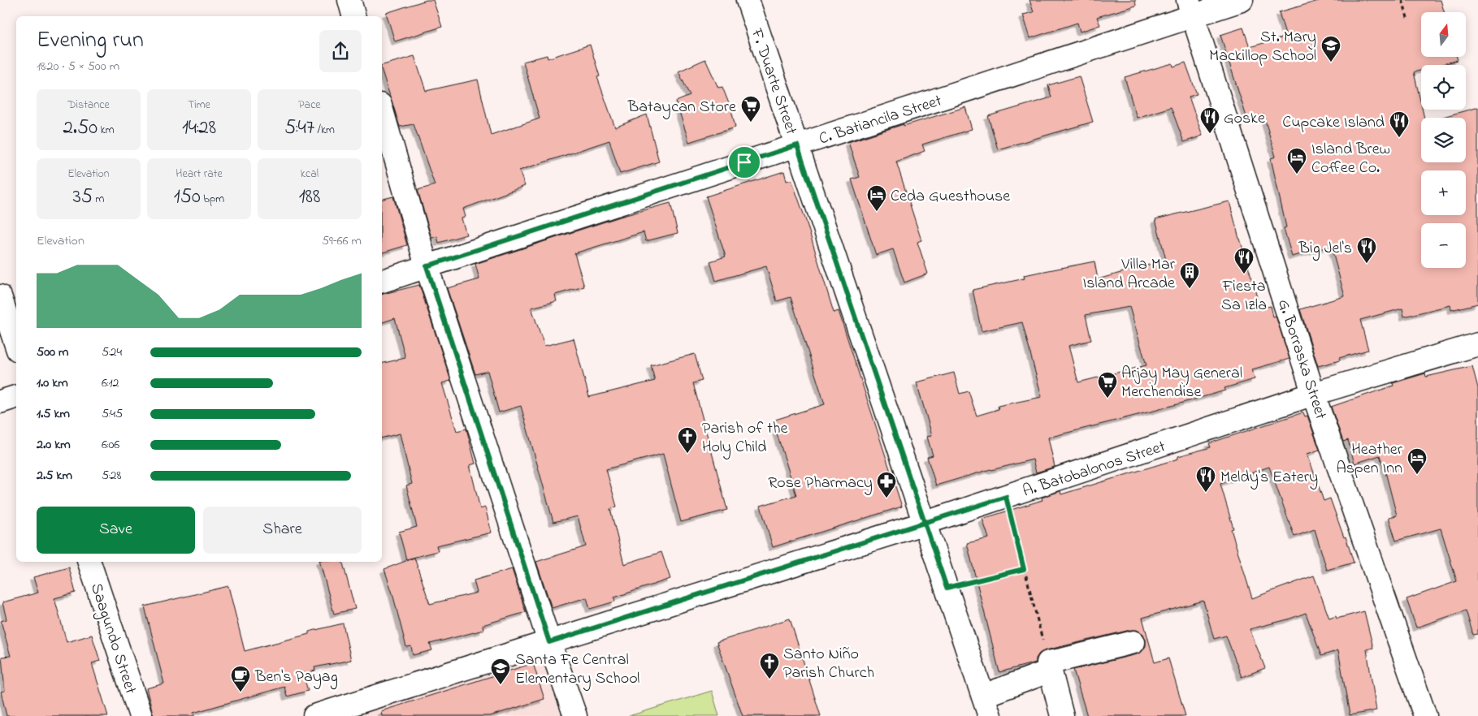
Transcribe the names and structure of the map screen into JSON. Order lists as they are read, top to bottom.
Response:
{
  "streets": {
    "street": [
      "F. Duarte Street",
      "C. Batiancila Street",
      "G. Borraska Street",
      "A. Batobalonos Street",
      "Saagundo Street"
    ]
  },
  "crossings": [
    ["F. Duarte Street", "C. Batiancila Street"],
    ["F. Duarte Street", "A. Batobalonos Street"],
    ["C. Batiancila Street", "G. Borraska Street"],
    ["G. Borraska Street", "A. Batobalonos Street"]
  ],
  "places": {
    "school or university": ["St. Mary Mackillop School", "Santa Fe Central Elementary School"],
    "supermarket": ["Bataycan Store", "Arjay May General Merchendise"],
    "restaurant": [
      "Goske",
      "Cupcake Island",
      "Big Jel's",
      "Fiesta Sa Izla",
      "Meldy's Eatery"
    ],
    "hotel": ["Island Brew Coffee Co.", "Ceda Guesthouse", "Heather Aspen Inn"],
    "building": ["Villa Mar Island Arcade"],
    "church": ["Parish of the Holy Child", "Santo Niño Parish Church"],
    "pharmacy": ["Rose Pharmacy"],
    "cafe": ["Ben's Payag"]
  },
  "north": "top",
  "page": {
    "map_buttons": ["+", "−"],
    "heading": ["Evening run", "18:20 · 5 × 500 m"],
    "stats": [
      ["Distance", "2.50 km"],
      ["Time", "14:28"],
      ["Pace", "5:47 /km"],
      ["Elevation", "35 m"],
      ["Heart rate", "150 bpm"],
      ["kcal", "188"]
    ],
    "chart": ["Elevation", "59–66 m"],
    "list": [
      {
        "name": "500 m",
        "note": "5:24"
      },
      {
        "name": "1.0 km",
        "note": "6:12"
      },
      {
        "name": "1.5 km",
        "note": "5:45"
      },
      {
        "name": "2.0 km",
        "note": "6:06"
      },
      {
        "name": "2.5 km",
        "note": "5:28"
      }
    ],
    "buttons": ["Save", "Share"]
  }
}
